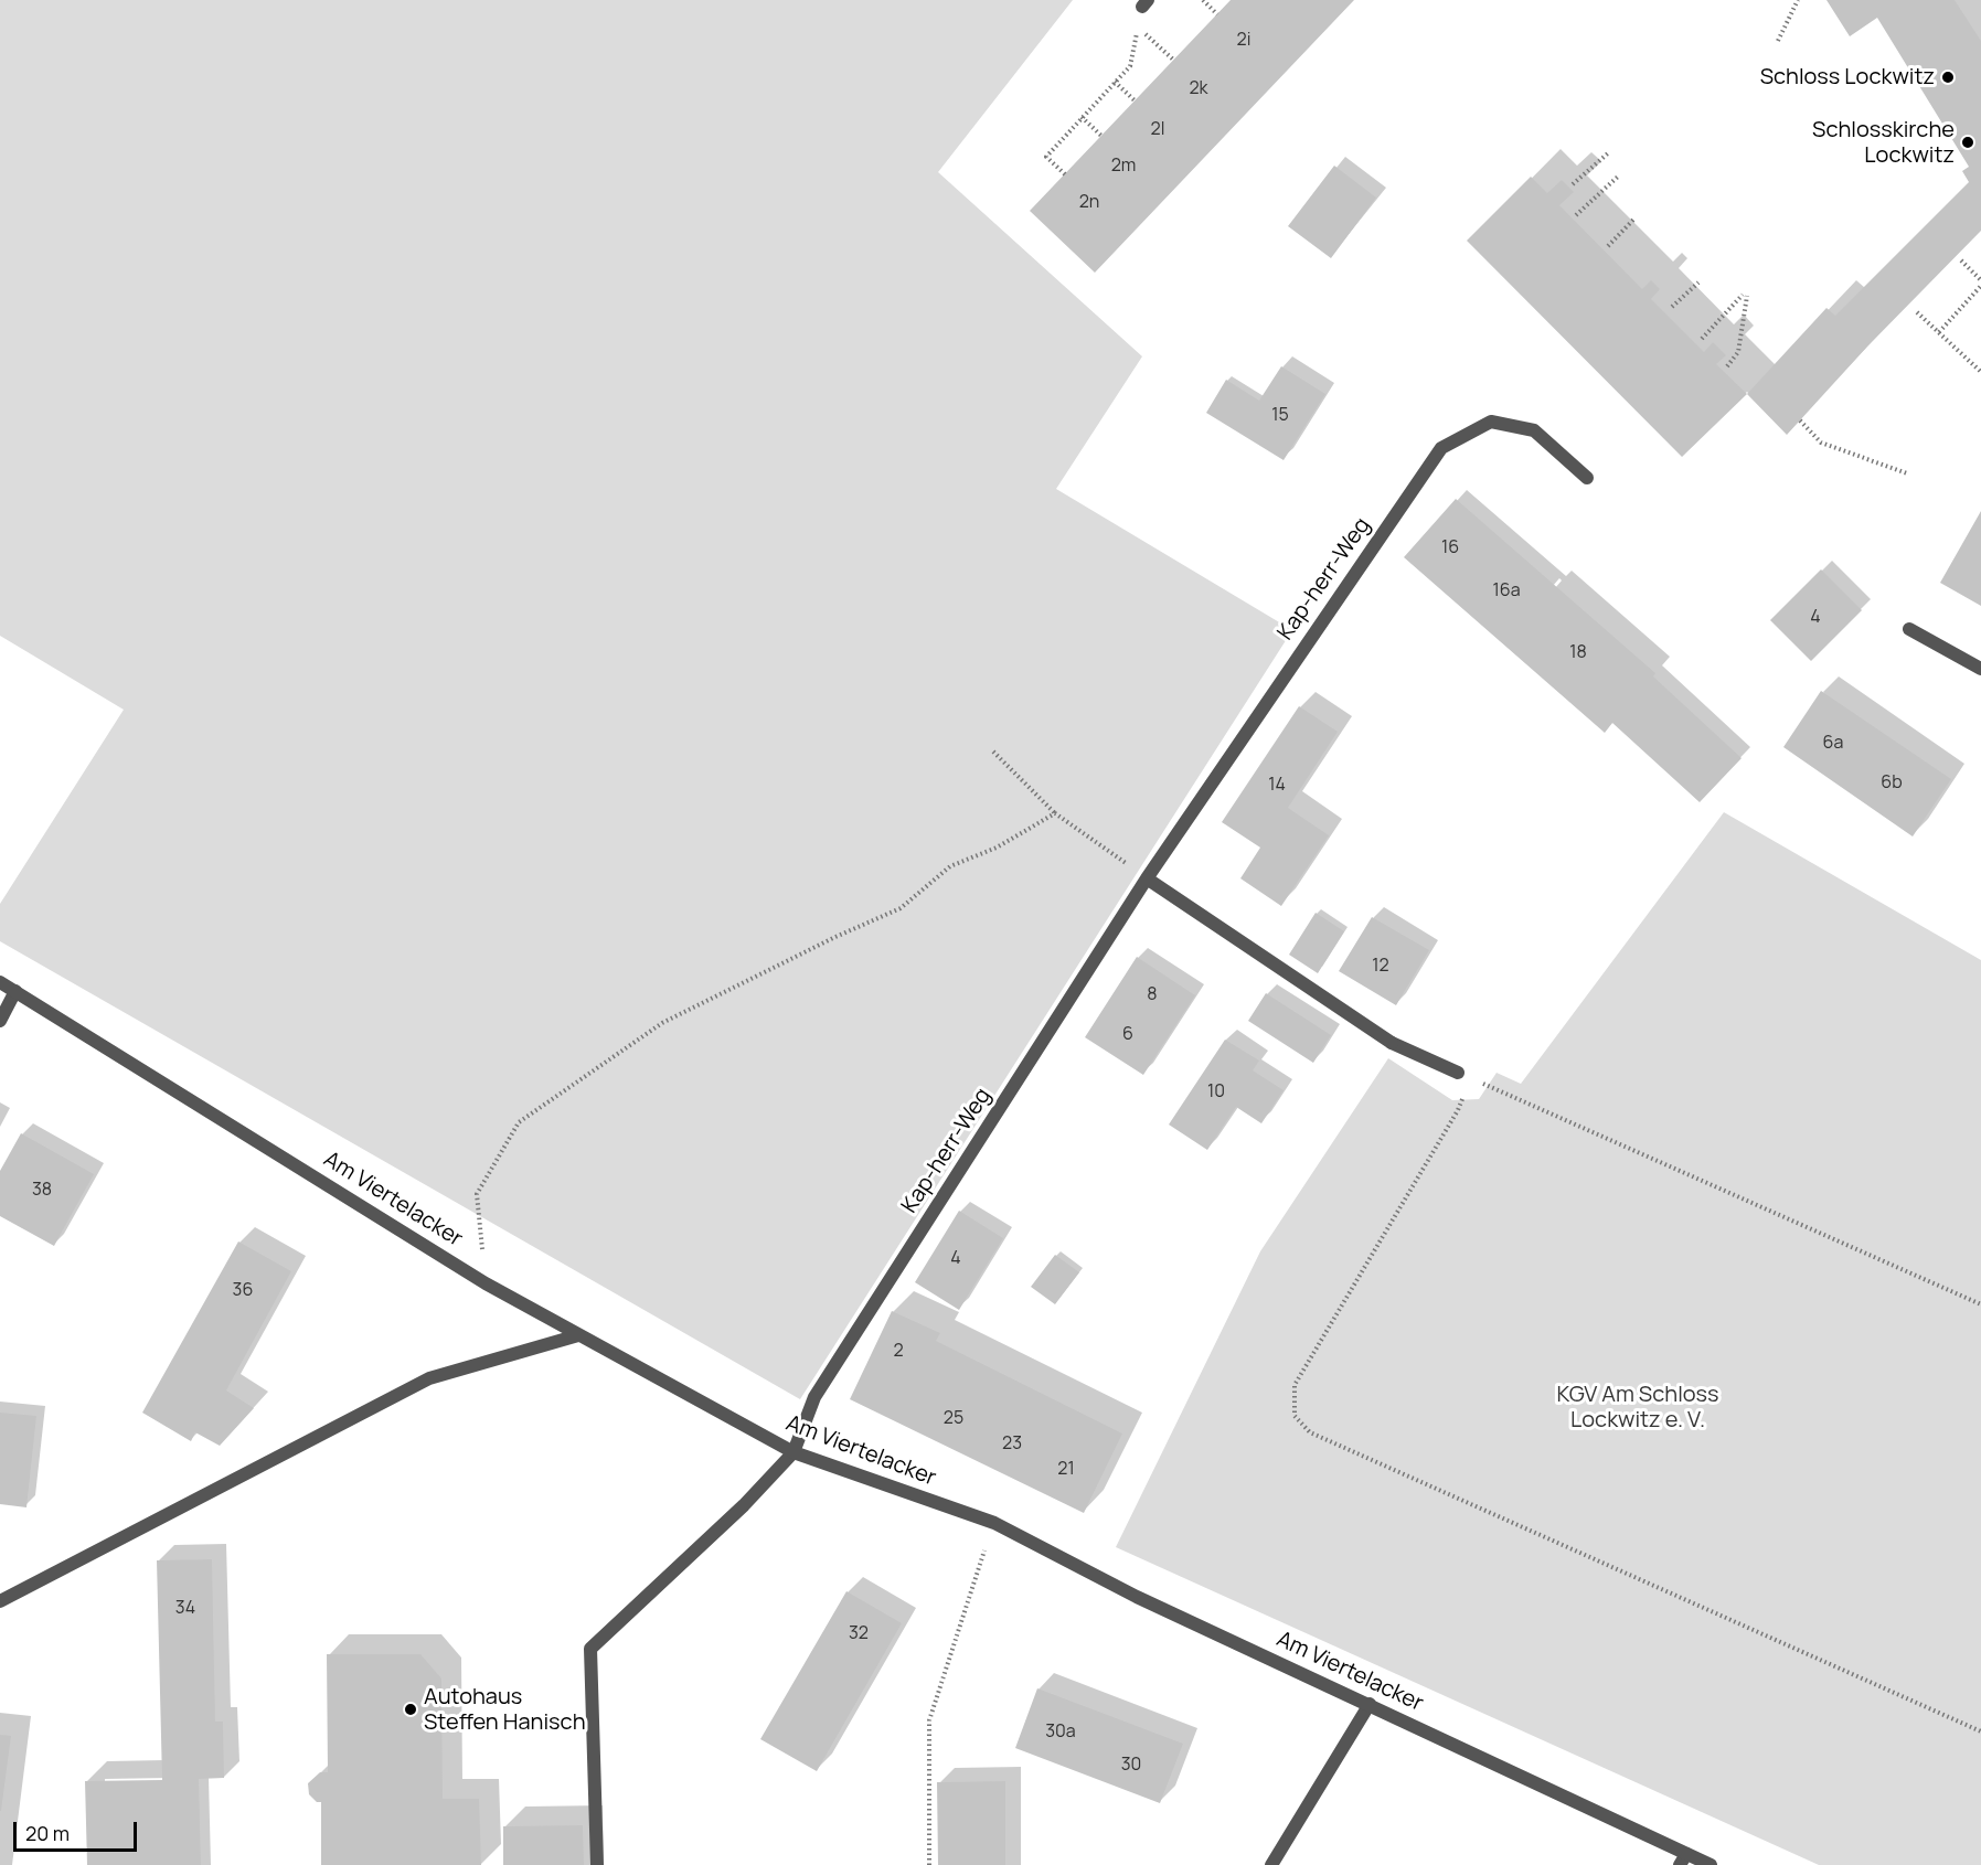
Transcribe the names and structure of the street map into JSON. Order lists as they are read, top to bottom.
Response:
{
  "streets": {
    "street": ["Kap-herr-Weg", "Am Viertelacker"]
  },
  "crossings": [
    ["Kap-herr-Weg", "Am Viertelacker"]
  ],
  "parks": ["KGV Am Schloss Lockwitz e. V."],
  "places": ["Schloss Lockwitz", "Schlosskirche Lockwitz", "Autohaus Steffen Hanisch"],
  "house_numbers": [
    "2i",
    "2k",
    "2l",
    "2m",
    "2n",
    "15",
    "16",
    "16a",
    "4",
    "18",
    "6a",
    "6b",
    "14",
    "12",
    "8",
    "6",
    "10",
    "38",
    "4",
    "36",
    "2",
    "25",
    "23",
    "21",
    "34",
    "32",
    "30a",
    "30"
  ],
  "scale_bar": "20 m"
}
